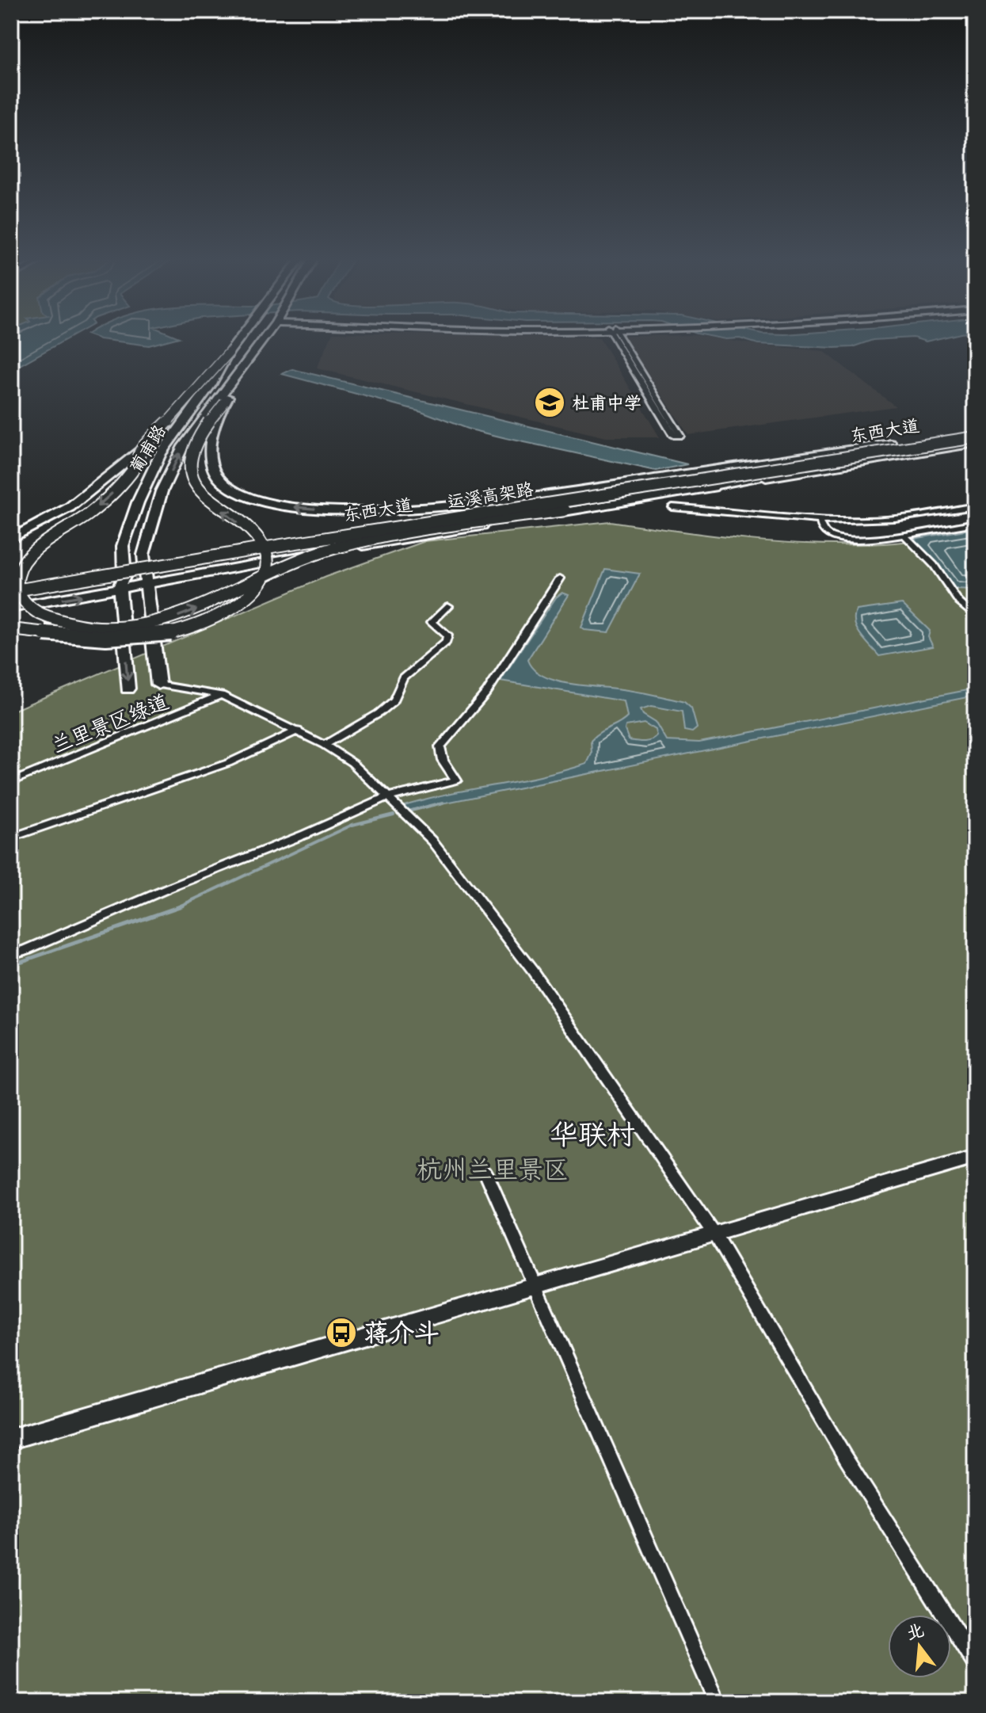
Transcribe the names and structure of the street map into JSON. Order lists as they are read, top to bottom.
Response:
{
  "streets": {
    "main road": ["东西大道", "葡甫路", "运溪高架路"],
    "street": ["兰里景区绿道"]
  },
  "crossings": [
    ["东西大道", "葡甫路"],
    ["东西大道", "运溪高架路"]
  ],
  "districts": ["华联村"],
  "parks": ["杭州兰里景区"],
  "places": {
    "school or university": ["杜甫中学"],
    "bus stop": ["蒋介斗"]
  },
  "north": "top"
}
